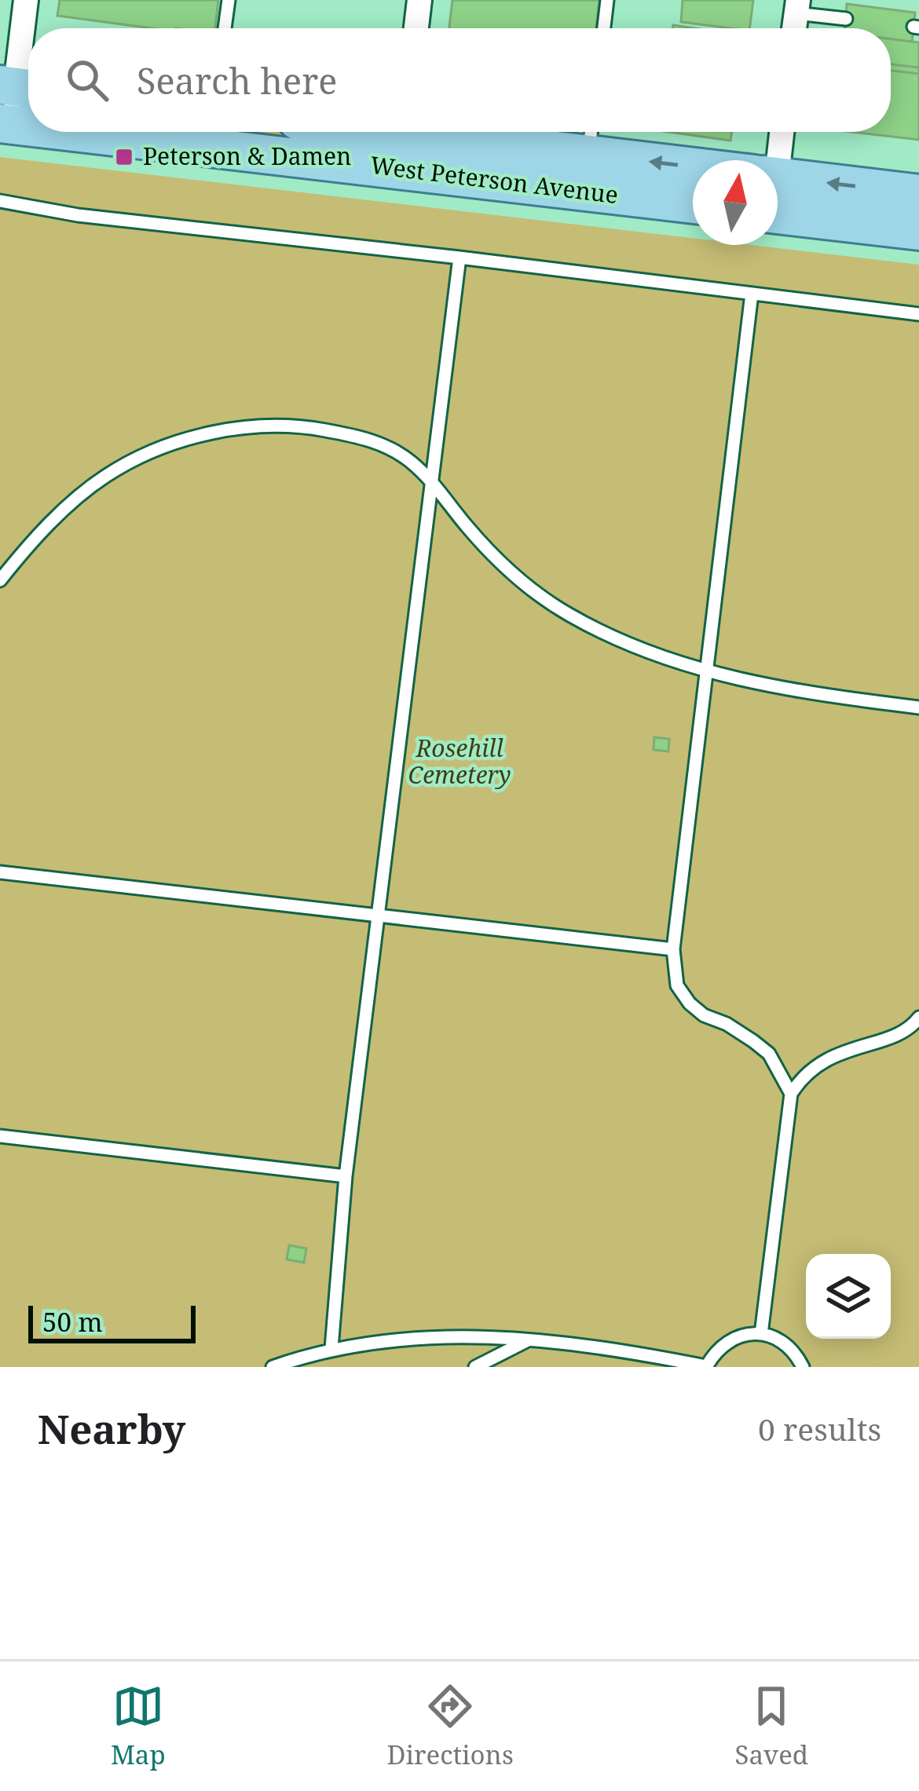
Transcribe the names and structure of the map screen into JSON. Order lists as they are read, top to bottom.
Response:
{
  "streets": {
    "main road": ["West Peterson Avenue"]
  },
  "parks": ["Rosehill Cemetery"],
  "places": {
    "transit": ["Peterson & Damen"]
  },
  "scale_bar": "50 m",
  "north": "top",
  "page": {
    "search": "Search here",
    "scale": "50 m",
    "heading": ["Nearby", "0 results"],
    "nav": ["Map", "Directions", "Saved"]
  }
}
